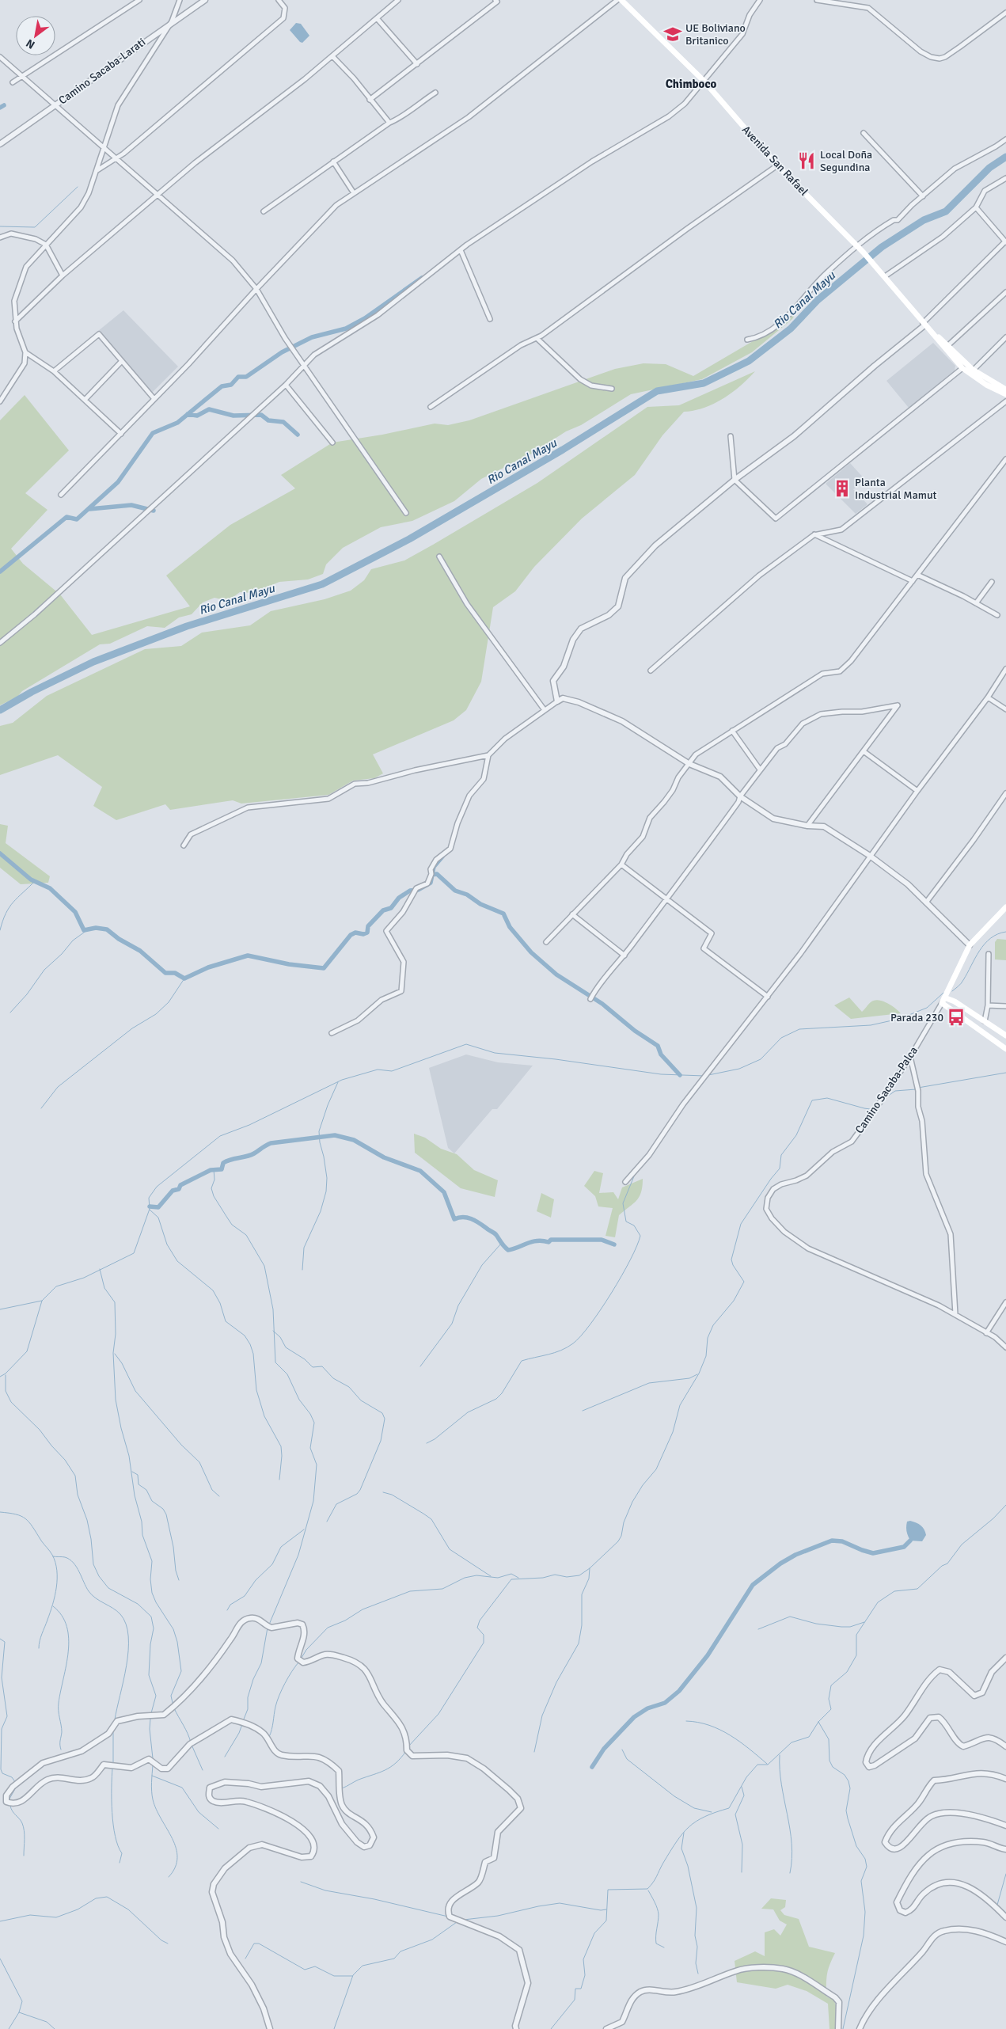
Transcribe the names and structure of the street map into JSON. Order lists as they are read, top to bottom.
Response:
{
  "streets": {
    "main road": ["Avenida San Rafael", "Camino Sacaba-Palca"],
    "street": ["Camino Sacaba-Larati"]
  },
  "districts": ["Chimboco"],
  "water": ["Rio Canal Mayu"],
  "places": {
    "school or university": ["UE Boliviano Britanico"],
    "restaurant": ["Local Doña Segundina"],
    "building": ["Planta Industrial Mamut"],
    "bus stop": ["Parada 230"]
  },
  "north": "bottom left"
}
